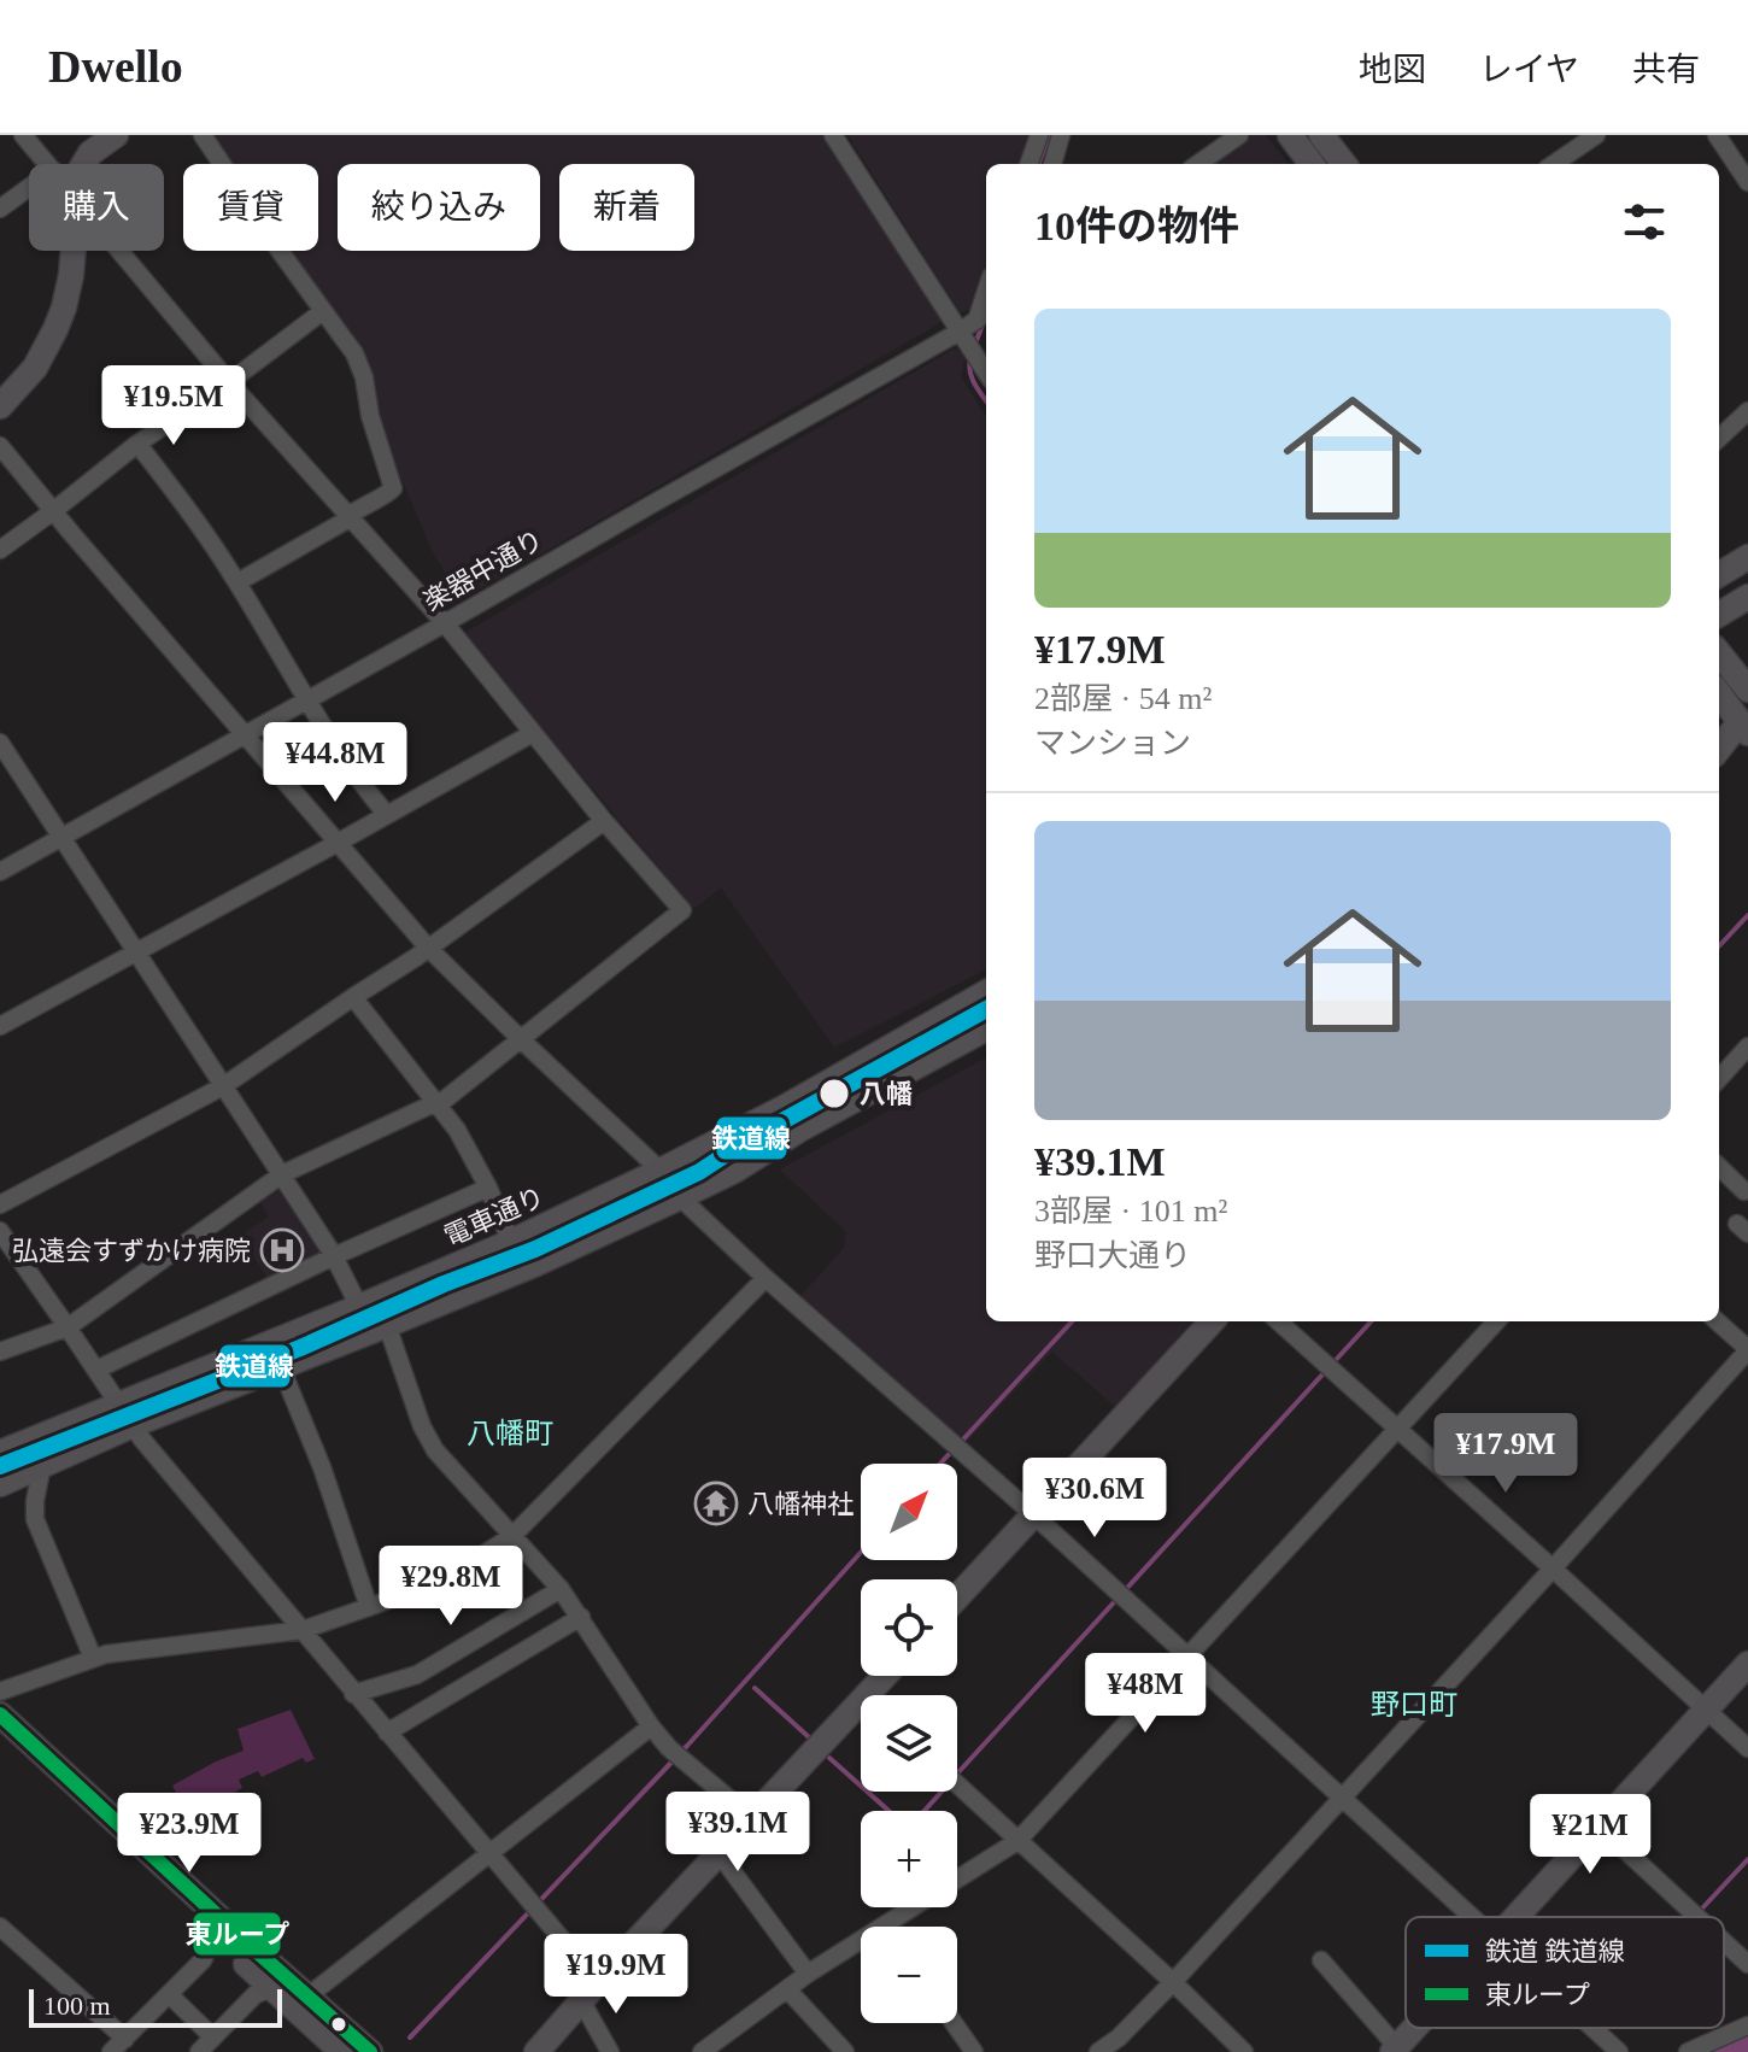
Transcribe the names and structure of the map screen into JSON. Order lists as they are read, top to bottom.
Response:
{
  "streets": {
    "street": ["楽器中通り", "電車通り"]
  },
  "districts": ["八幡町", "野口町"],
  "places": {
    "other": ["八幡"],
    "hospital": ["弘遠会すずかけ病院"],
    "temple": ["八幡神社"]
  },
  "lines": ["rail line 鉄道線", "transit line 東ループ"],
  "legend": ["鉄道 鉄道線", "東ループ"],
  "scale_bar": "100 m",
  "north": "top right",
  "page": {
    "header": "Dwello",
    "nav": ["地図", "レイヤ", "共有"],
    "chip": [
      "購入",
      "賃貸",
      "絞り込み",
      "新着"
    ],
    "heading": "10件の物件",
    "list": [
      {
        "name": "¥17.9M",
        "note": "2部屋 · 54 m² · マンション"
      },
      {
        "name": "¥39.1M",
        "note": "3部屋 · 101 m² · 野口大通り"
      }
    ],
    "price": [
      "¥19.5M",
      "¥44.8M",
      "¥17.9M",
      "¥30.6M",
      "¥29.8M",
      "¥48M",
      "¥39.1M",
      "¥23.9M",
      "¥21M",
      "¥19.9M"
    ],
    "map_buttons": ["+", "−"],
    "scale": "100 m"
  }
}
